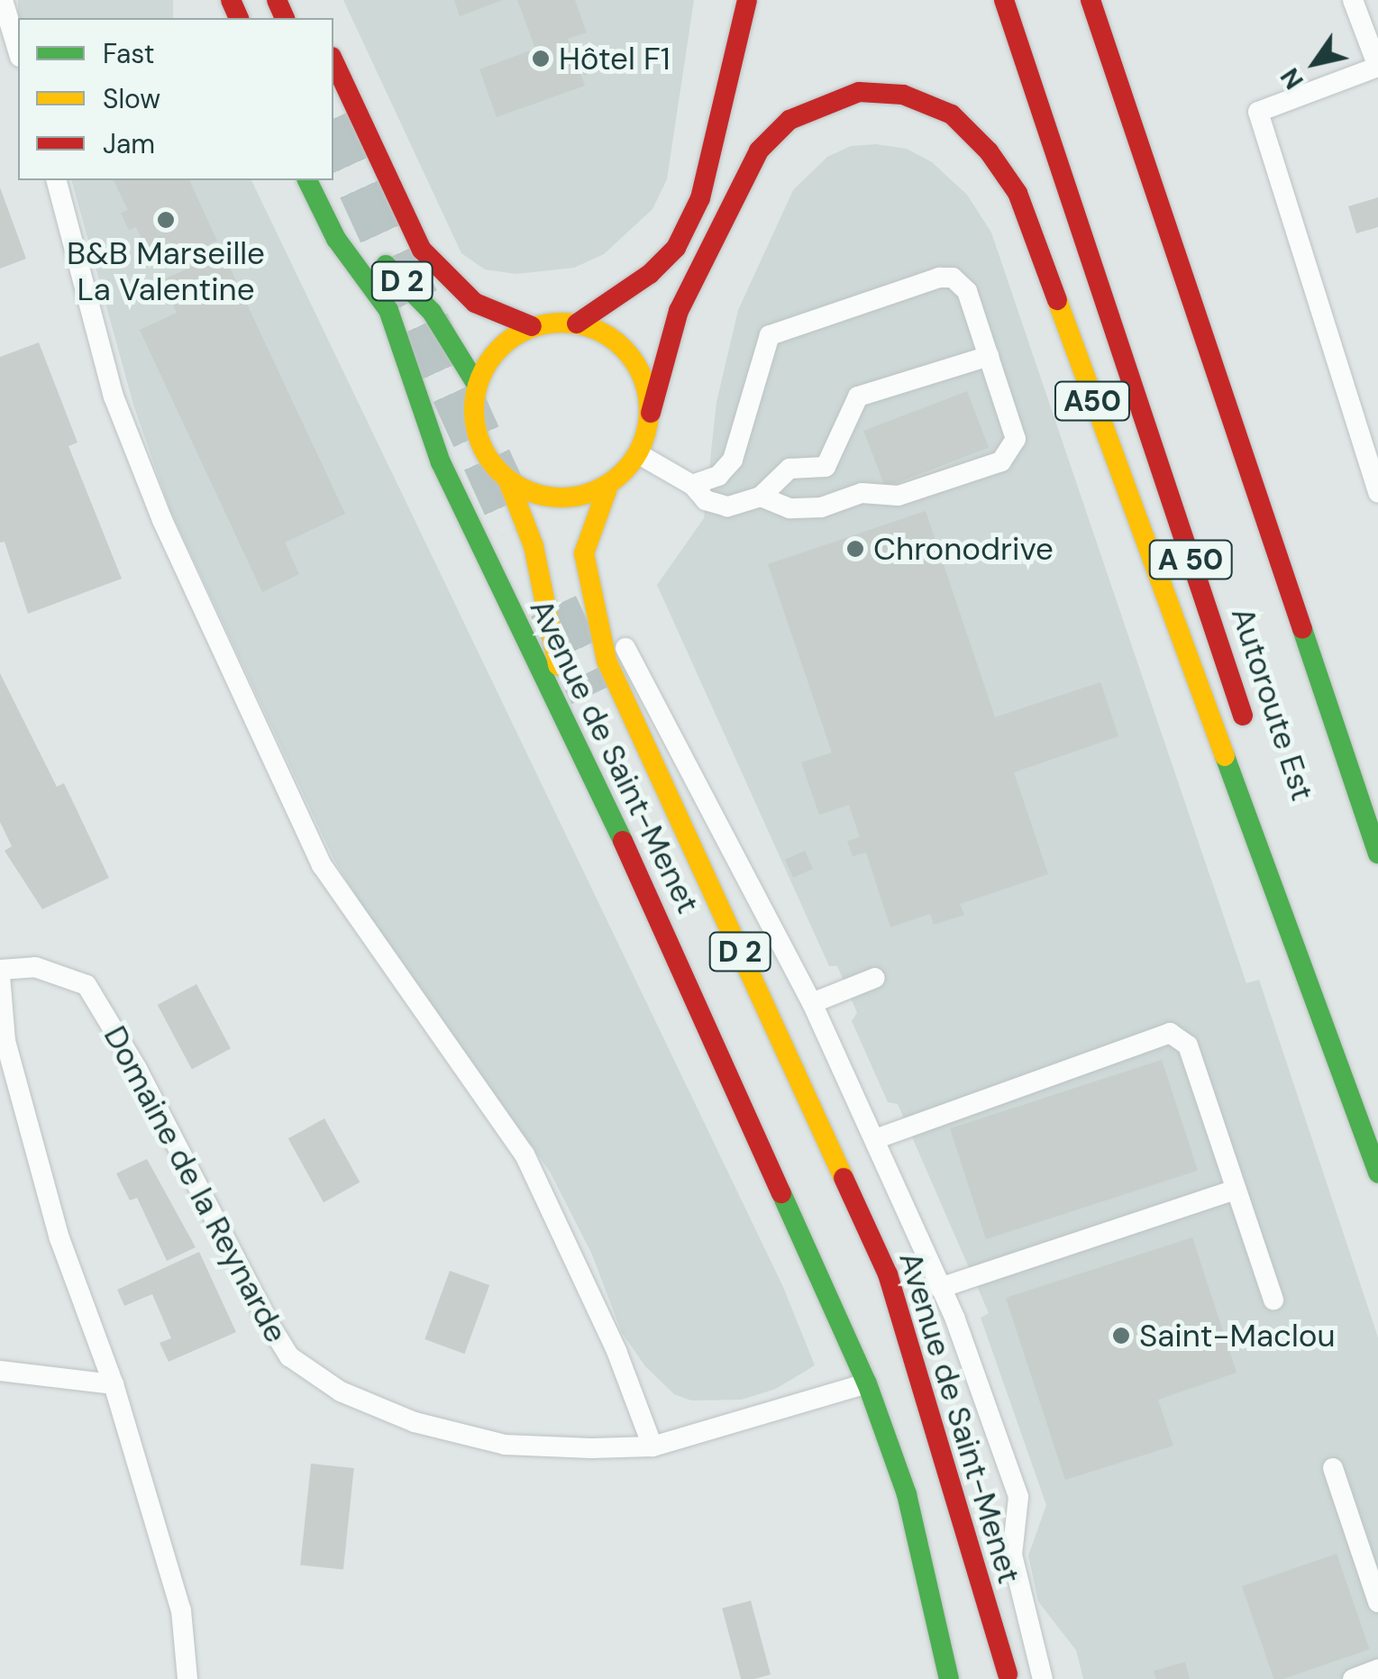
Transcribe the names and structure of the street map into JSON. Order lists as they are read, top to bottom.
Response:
{
  "streets": {
    "main road": [
      "D 2",
      "A50",
      "A 50",
      "Autoroute Est",
      "Avenue de Saint-Menet"
    ],
    "lane": ["Domaine de la Reynarde"]
  },
  "crossings": [
    ["D 2", "A50"],
    ["D 2", "Avenue de Saint-Menet"],
    ["A50", "Avenue de Saint-Menet"],
    ["Avenue de Saint-Menet", "Domaine de la Reynarde"]
  ],
  "places": [
    "Hôtel F1",
    "B&B Marseille La Valentine",
    "Chronodrive",
    "Saint-Maclou"
  ],
  "legend": ["Fast", "Slow", "Jam"],
  "north": "bottom left"
}
